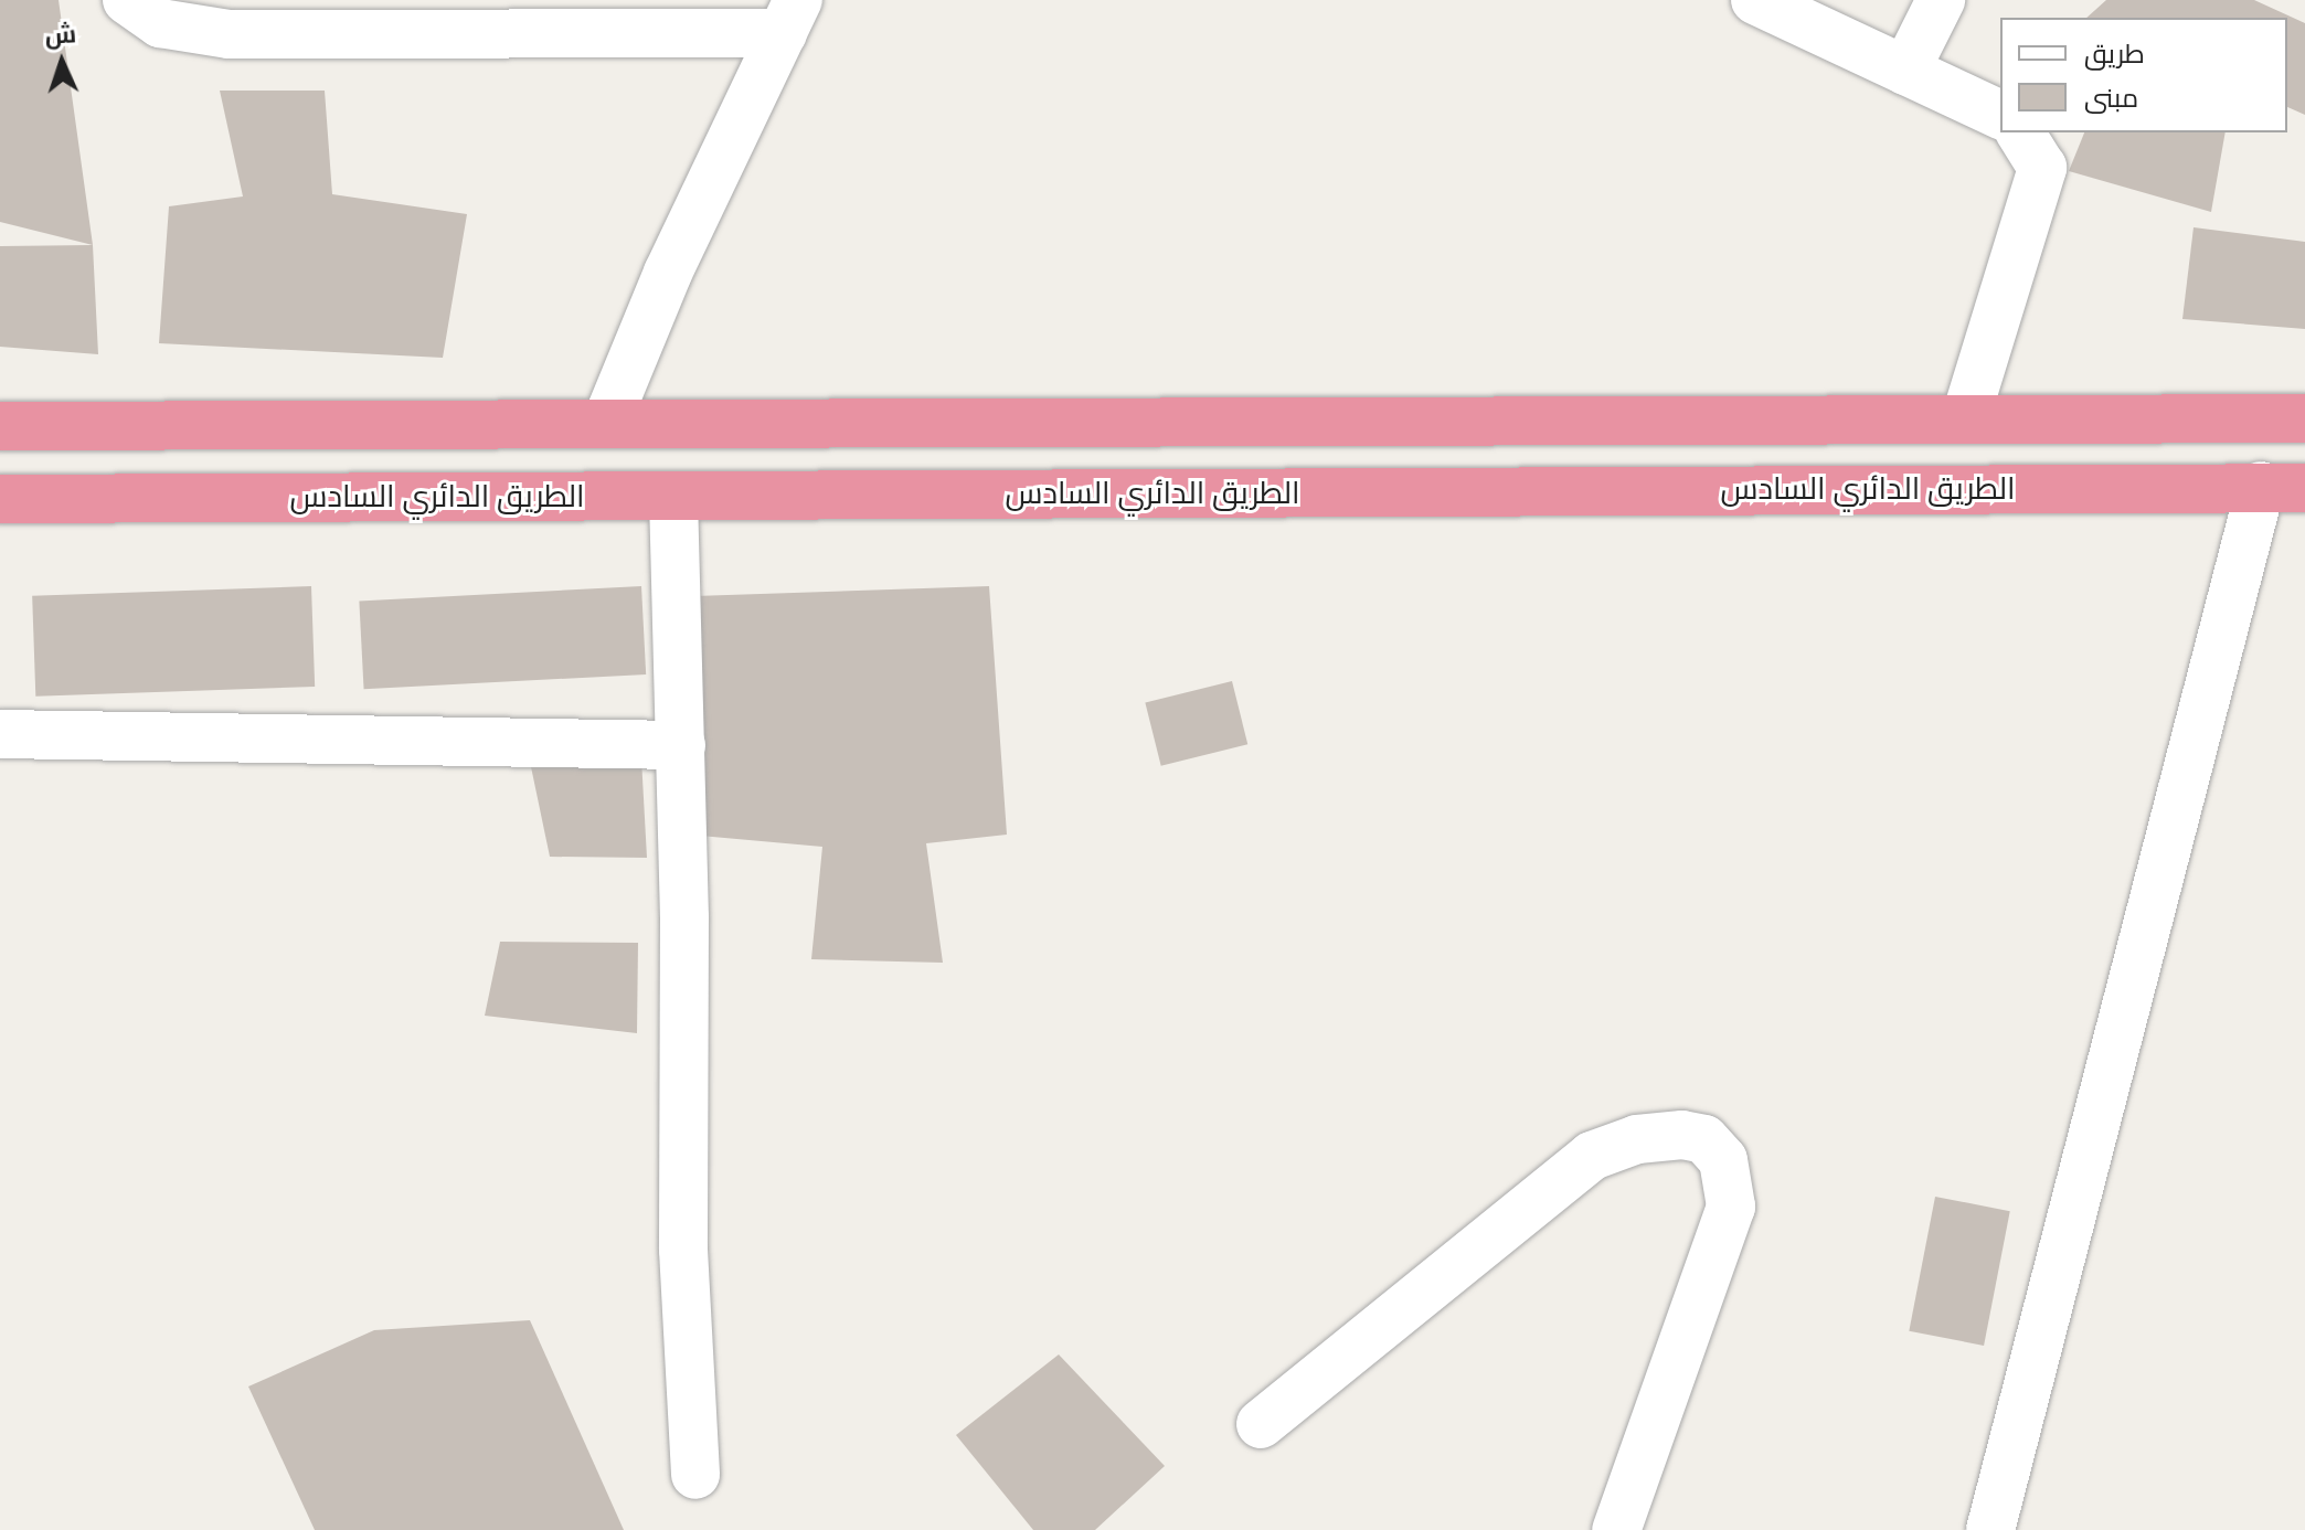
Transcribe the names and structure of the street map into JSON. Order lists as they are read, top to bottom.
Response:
{
  "streets": {
    "highway": ["الطريق الدائري السادس"]
  },
  "legend": ["طريق", "مبنى"],
  "north": "top"
}
